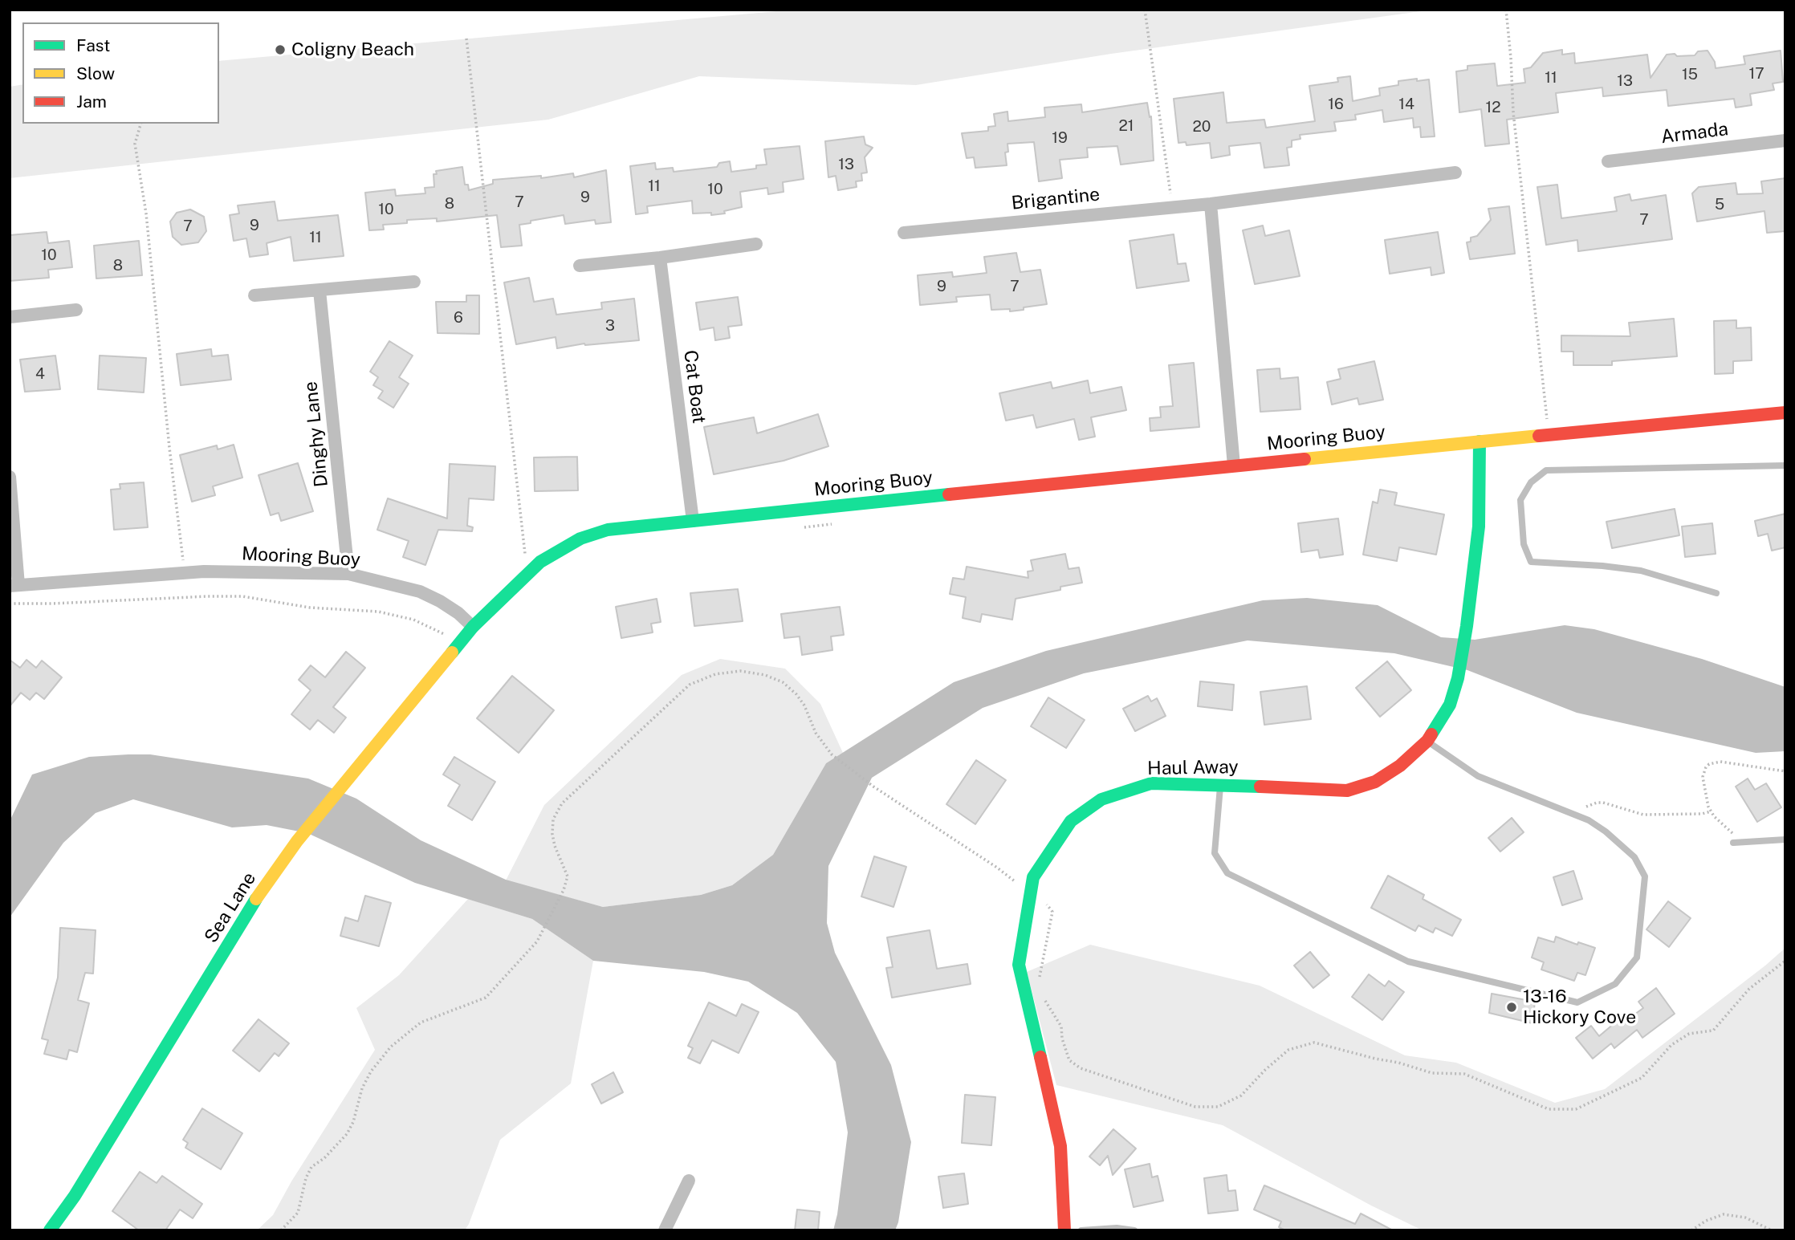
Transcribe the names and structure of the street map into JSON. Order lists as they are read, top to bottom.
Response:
{
  "streets": {
    "street": [
      "Armada",
      "Brigantine",
      "Cat Boat",
      "Dinghy Lane",
      "Mooring Buoy",
      "Haul Away",
      "Sea Lane"
    ]
  },
  "crossings": [
    ["Cat Boat", "Mooring Buoy"],
    ["Dinghy Lane", "Mooring Buoy"],
    ["Mooring Buoy", "Haul Away"],
    ["Mooring Buoy", "Sea Lane"]
  ],
  "places": ["Coligny Beach", "13-16 Hickory Cove"],
  "house_numbers": [
    "17",
    "15",
    "11",
    "13",
    "16",
    "14",
    "12",
    "21",
    "20",
    "19",
    "13",
    "11",
    "10",
    "9",
    "7",
    "8",
    "5",
    "10",
    "7",
    "9",
    "7",
    "11",
    "10",
    "8",
    "9",
    "7",
    "6",
    "3",
    "4"
  ],
  "legend": ["Fast", "Slow", "Jam"]
}
